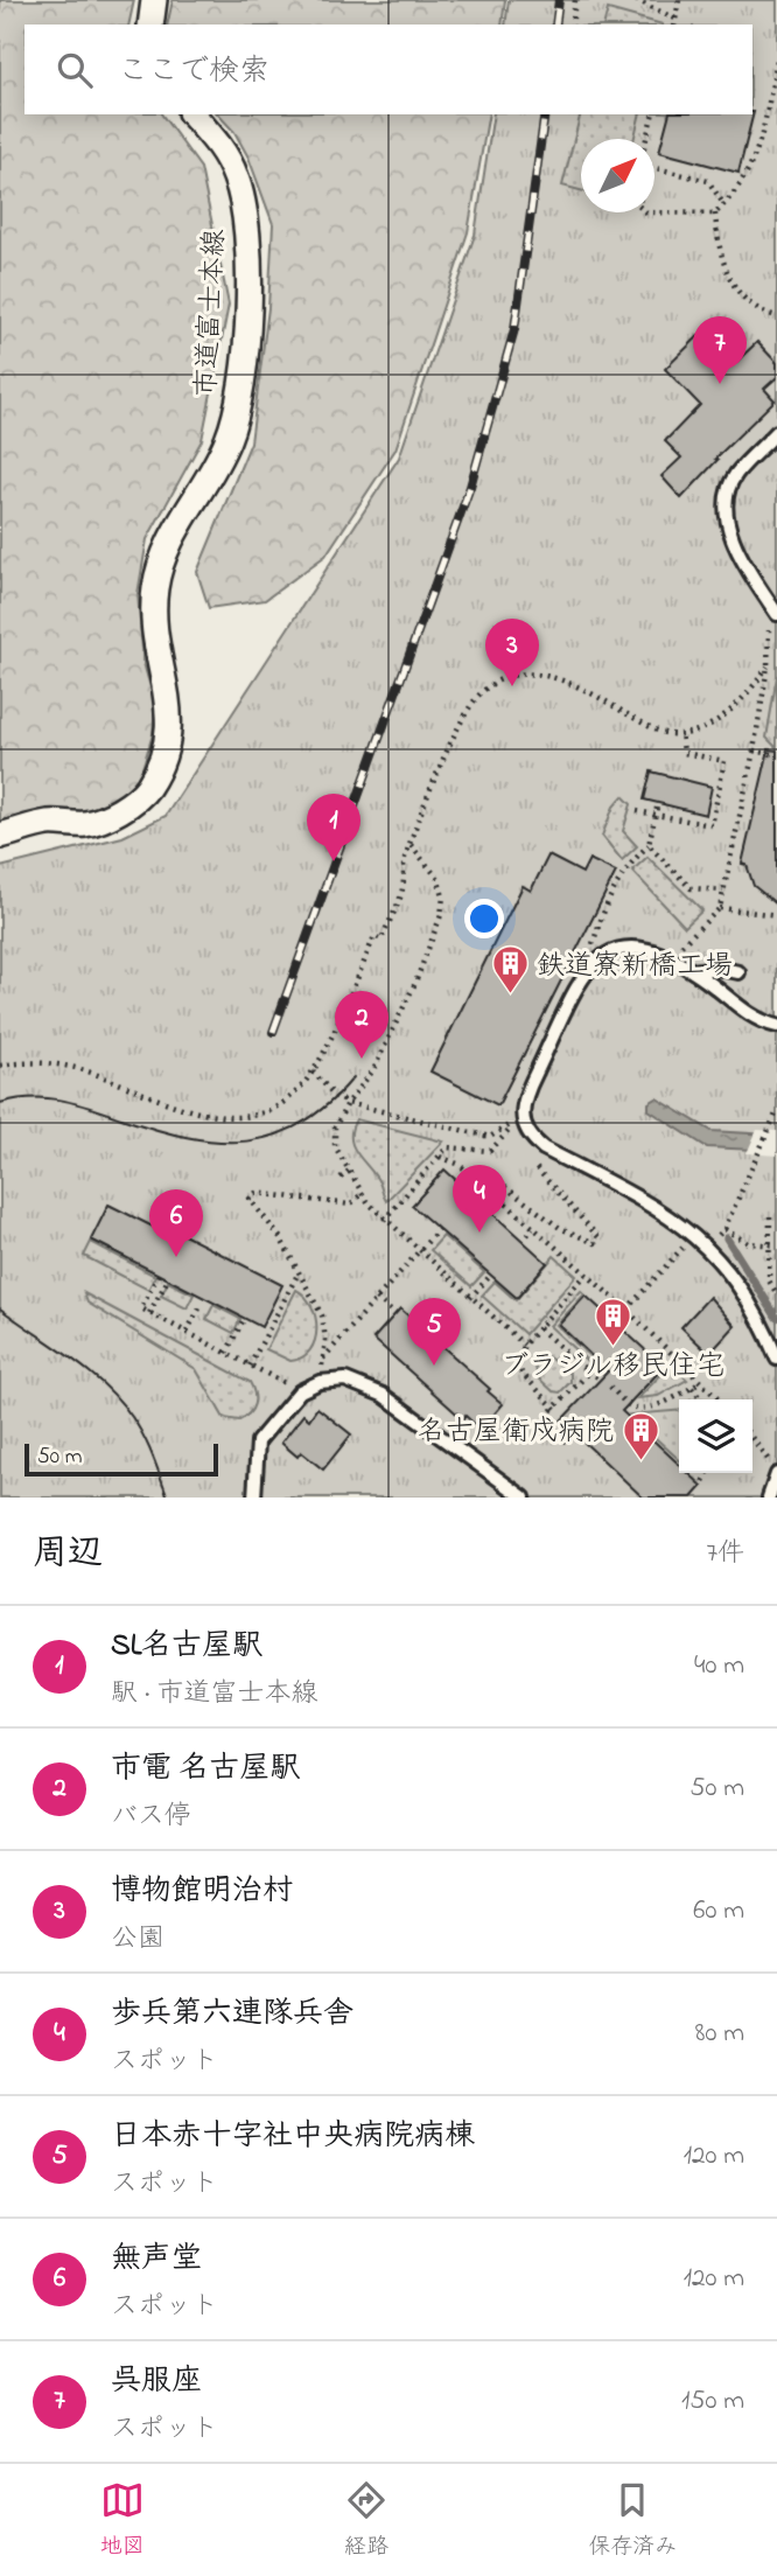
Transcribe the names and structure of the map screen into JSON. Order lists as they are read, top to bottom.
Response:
{
  "streets": {
    "street": ["市道富士本線"]
  },
  "places": {
    "building": ["鉄道寮新橋工場", "ブラジル移民住宅", "名古屋衛戍病院"]
  },
  "scale_bar": "50 m",
  "north": "top right",
  "page": {
    "search": "ここで検索",
    "pins": [
      "7",
      "3",
      "1",
      "2",
      "4",
      "6",
      "5"
    ],
    "scale": "50 m",
    "heading": ["周辺", "7件"],
    "list": [
      {
        "mark": "1",
        "name": "SL名古屋駅",
        "note": "駅 · 市道富士本線",
        "value": "40 m"
      },
      {
        "mark": "2",
        "name": "市電 名古屋駅",
        "note": "バス停",
        "value": "50 m"
      },
      {
        "mark": "3",
        "name": "博物館明治村",
        "note": "公園",
        "value": "60 m"
      },
      {
        "mark": "4",
        "name": "歩兵第六連隊兵舎",
        "note": "スポット",
        "value": "80 m"
      },
      {
        "mark": "5",
        "name": "日本赤十字社中央病院病棟",
        "note": "スポット",
        "value": "120 m"
      },
      {
        "mark": "6",
        "name": "無声堂",
        "note": "スポット",
        "value": "120 m"
      },
      {
        "mark": "7",
        "name": "呉服座",
        "note": "スポット",
        "value": "150 m"
      }
    ],
    "nav": ["地図", "経路", "保存済み"]
  }
}
